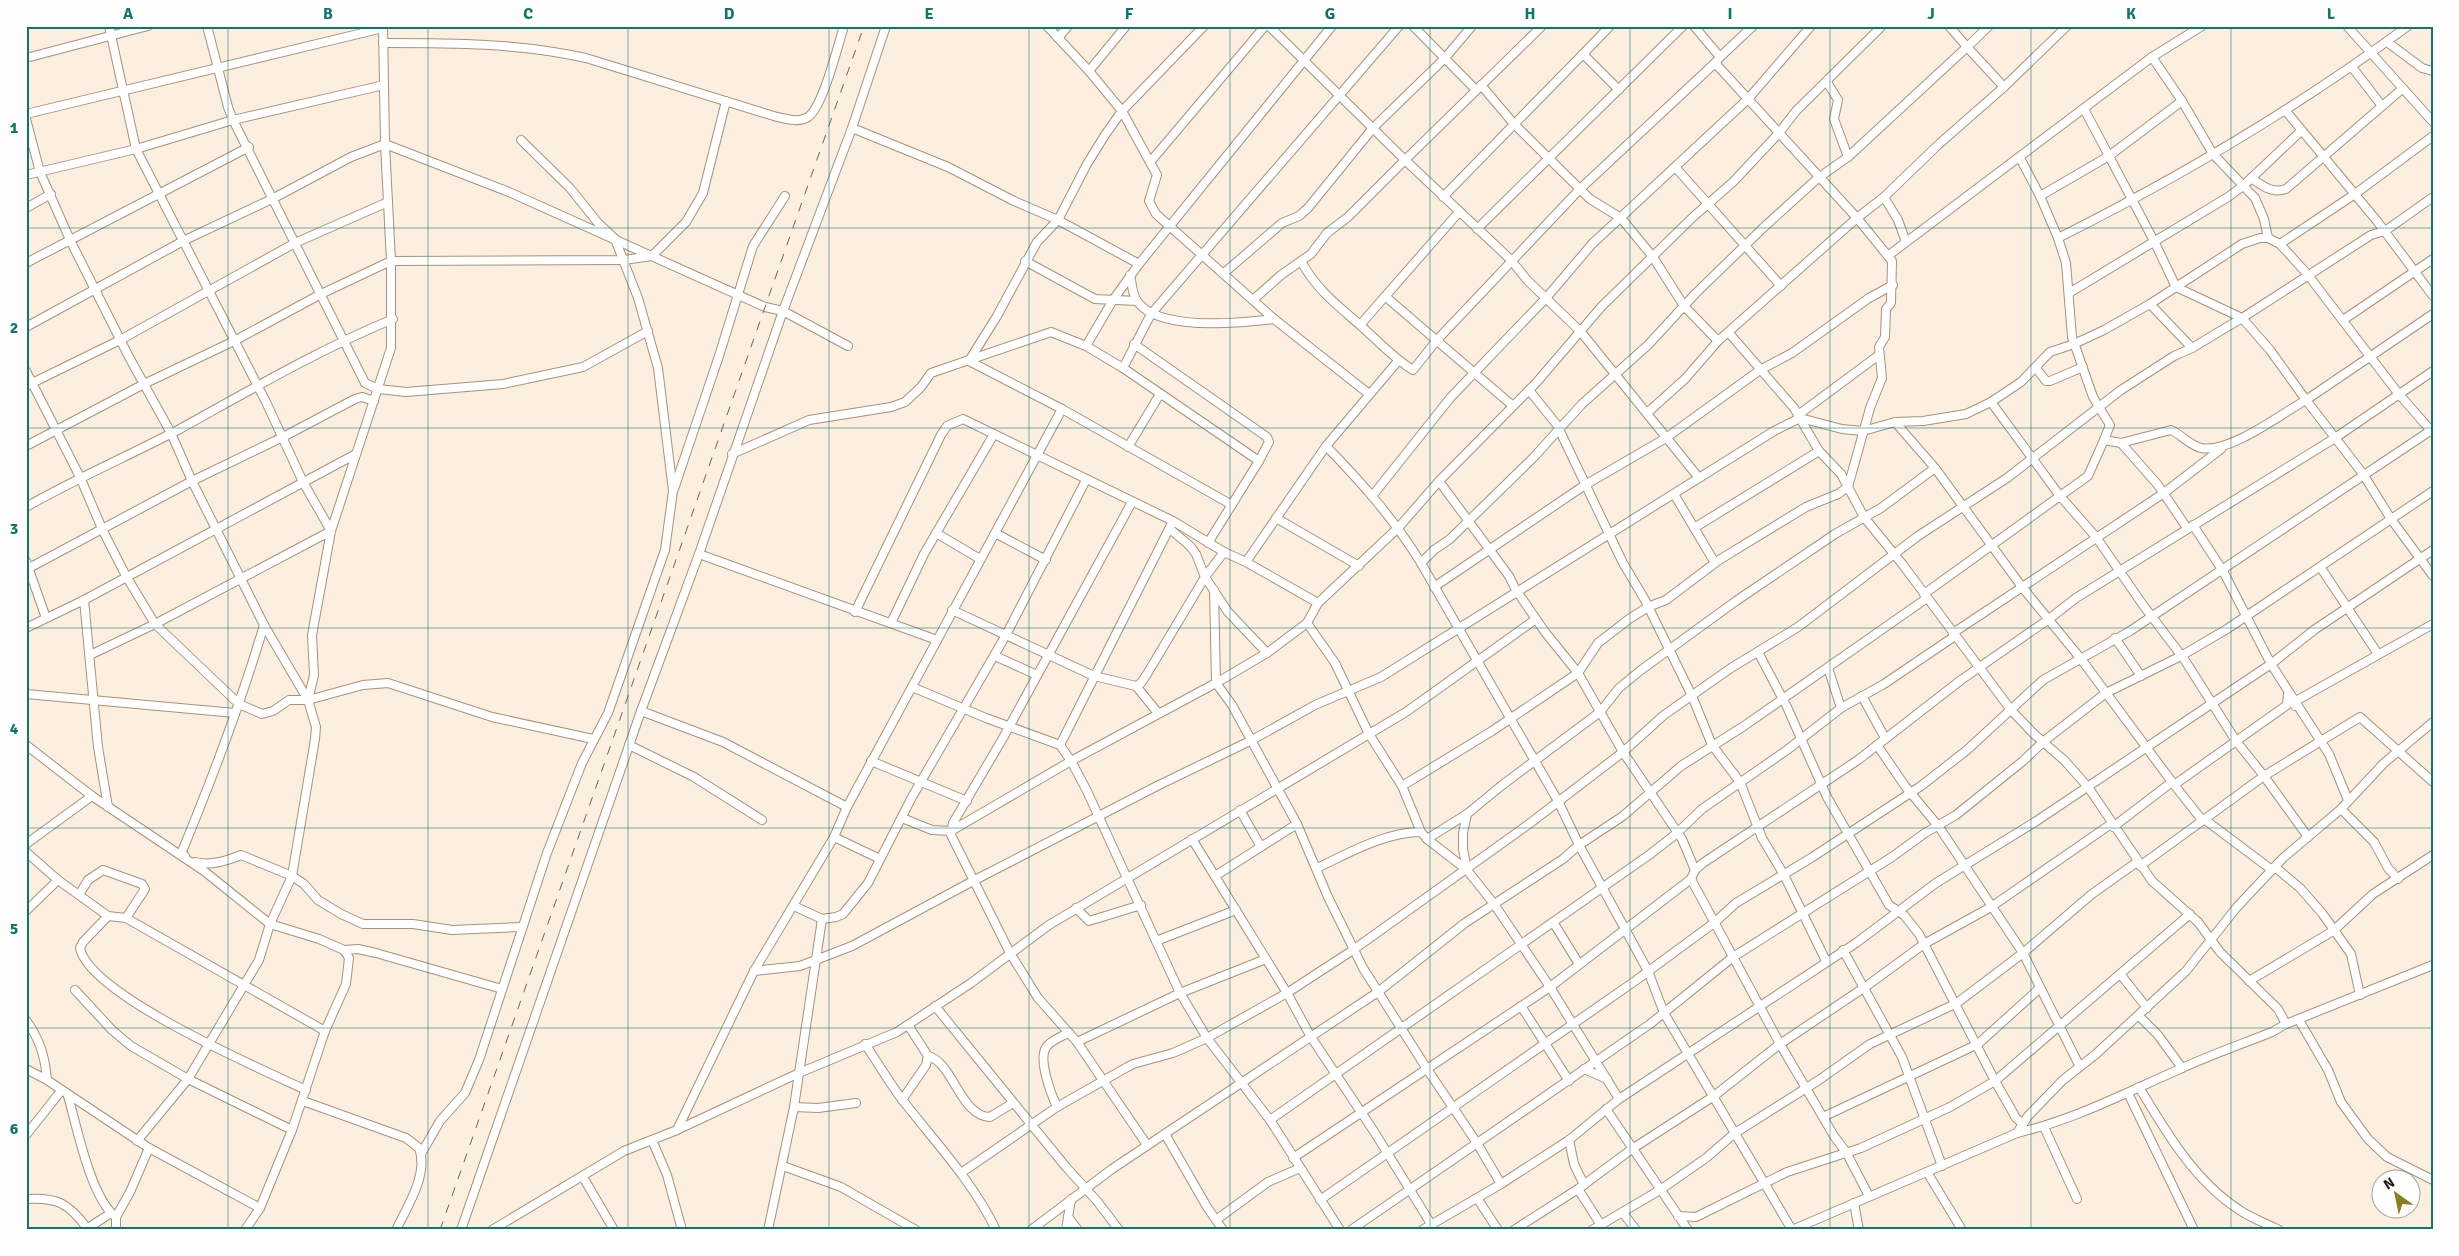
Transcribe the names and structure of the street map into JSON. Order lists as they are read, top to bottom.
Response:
{
  "north": "top left",
  "grid": {
    "columns": [
      "A",
      "B",
      "C",
      "D",
      "E",
      "F",
      "G",
      "H",
      "I",
      "J",
      "K",
      "L"
    ],
    "rows": [
      "1",
      "2",
      "3",
      "4",
      "5",
      "6"
    ]
  }
}
